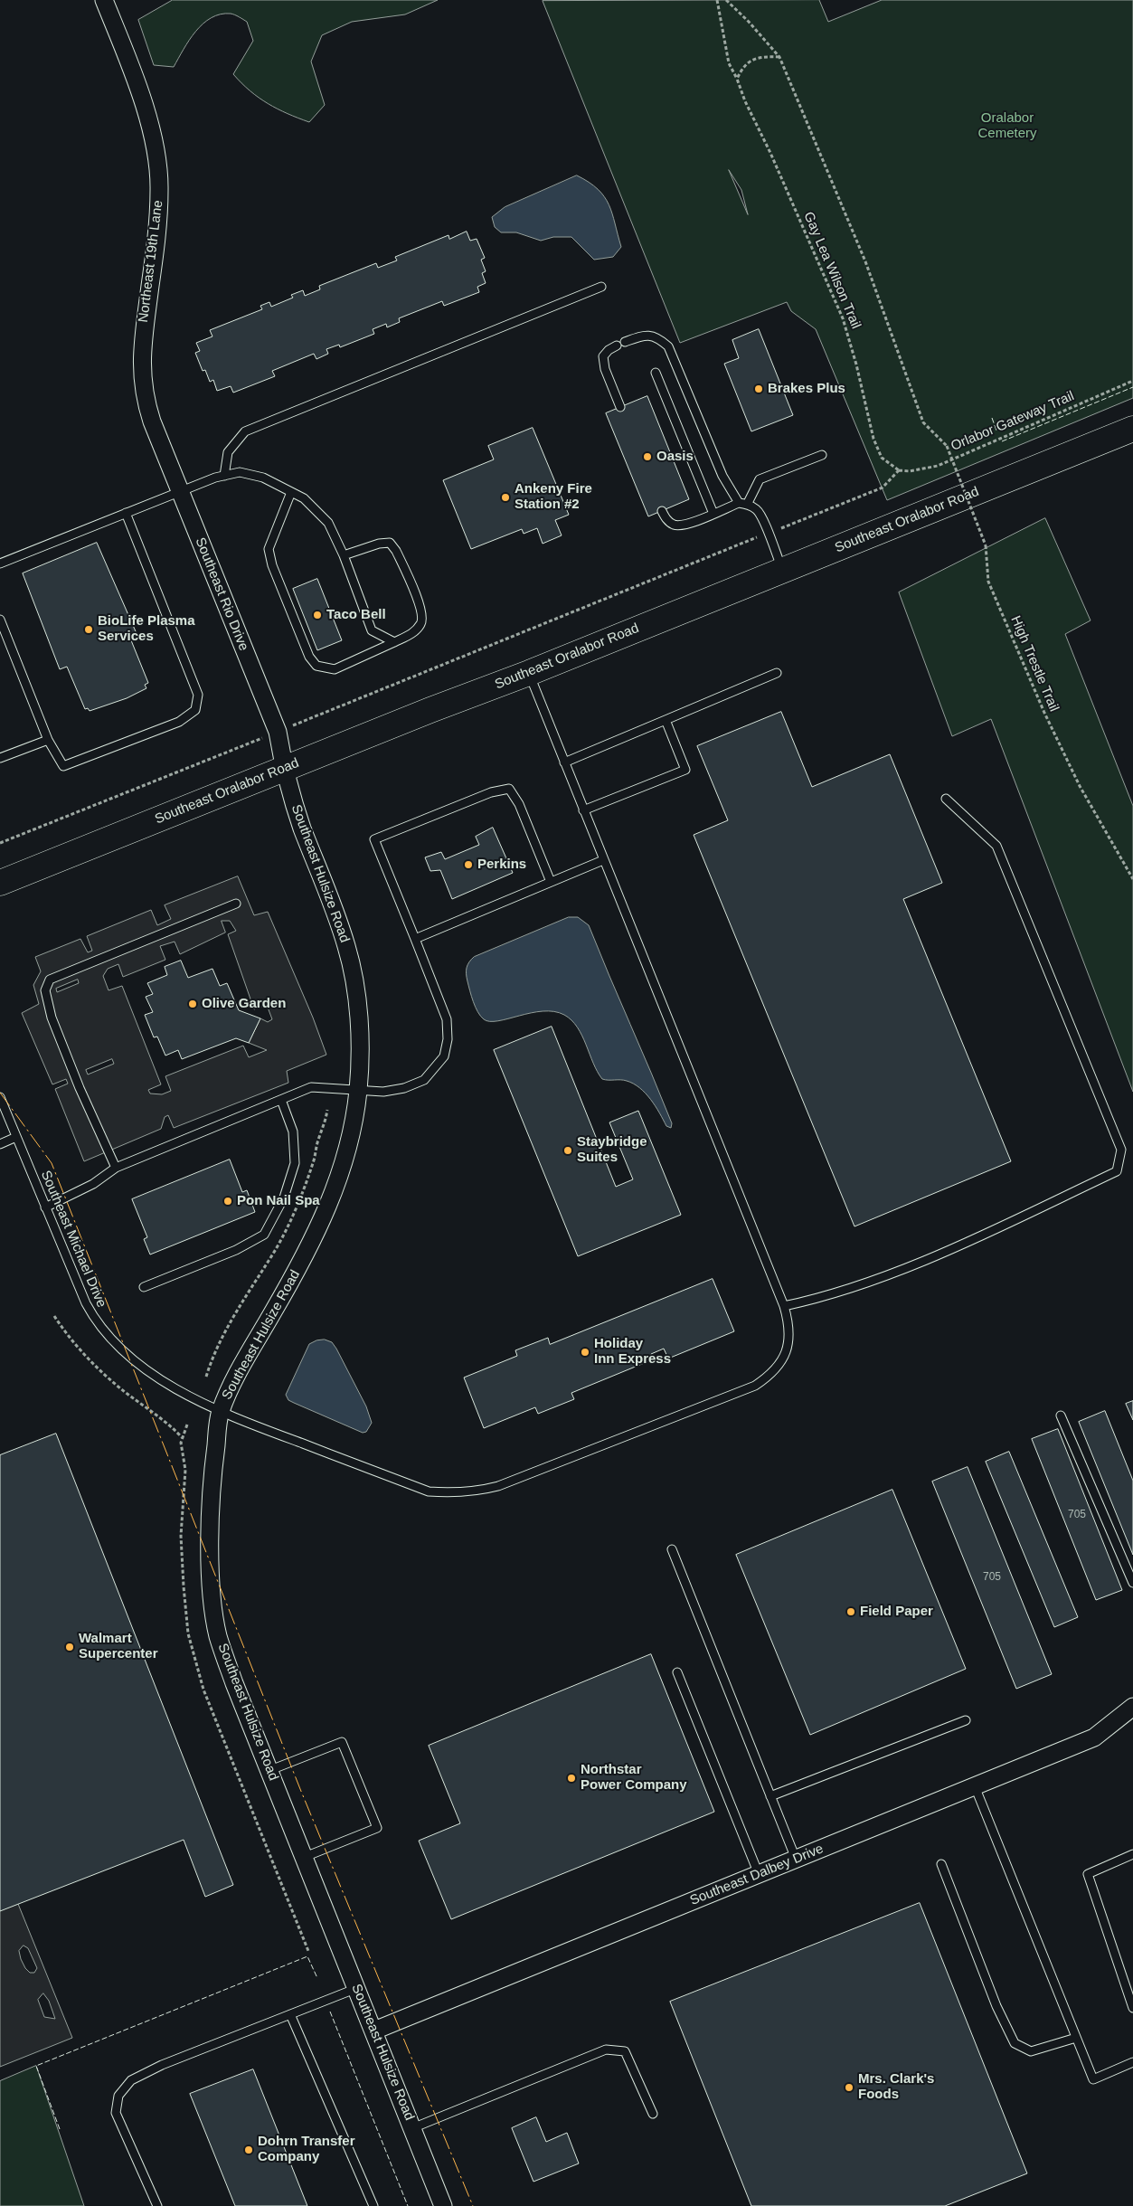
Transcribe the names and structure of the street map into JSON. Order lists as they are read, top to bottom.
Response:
{
  "streets": {
    "main road": ["Southeast Oralabor Road"],
    "street": [
      "Northeast 19th Lane",
      "Southeast Rio Drive",
      "Southeast Hulsize Road",
      "Southeast Dalbey Drive"
    ],
    "lane": ["Southeast Michael Drive"],
    "path": ["Gay Lea Wilson Trail", "Orlabor Gateway Trail", "High Trestle Trail"]
  },
  "crossings": [
    ["Northeast 19th Lane", "Southeast Rio Drive"],
    ["Gay Lea Wilson Trail", "Orlabor Gateway Trail"],
    ["Southeast Oralabor Road", "Southeast Rio Drive"],
    ["Southeast Oralabor Road", "Southeast Hulsize Road"],
    ["Southeast Oralabor Road", "Southeast Michael Drive"],
    ["Southeast Rio Drive", "Southeast Hulsize Road"],
    ["Southeast Hulsize Road", "Southeast Michael Drive"],
    ["Southeast Hulsize Road", "Southeast Dalbey Drive"]
  ],
  "parks": ["Oralabor Cemetery"],
  "places": [
    "Brakes Plus",
    "Oasis",
    "Ankeny Fire Station #2",
    "Taco Bell",
    "BioLife Plasma Services",
    "Perkins",
    "Olive Garden",
    "Staybridge Suites",
    "Pon Nail Spa",
    "Holiday Inn Express",
    "Field Paper",
    "Walmart Supercenter",
    "Northstar Power Company",
    "Mrs. Clark's Foods",
    "Dohrn Transfer Company"
  ],
  "house_numbers": ["705", "705"]
}
